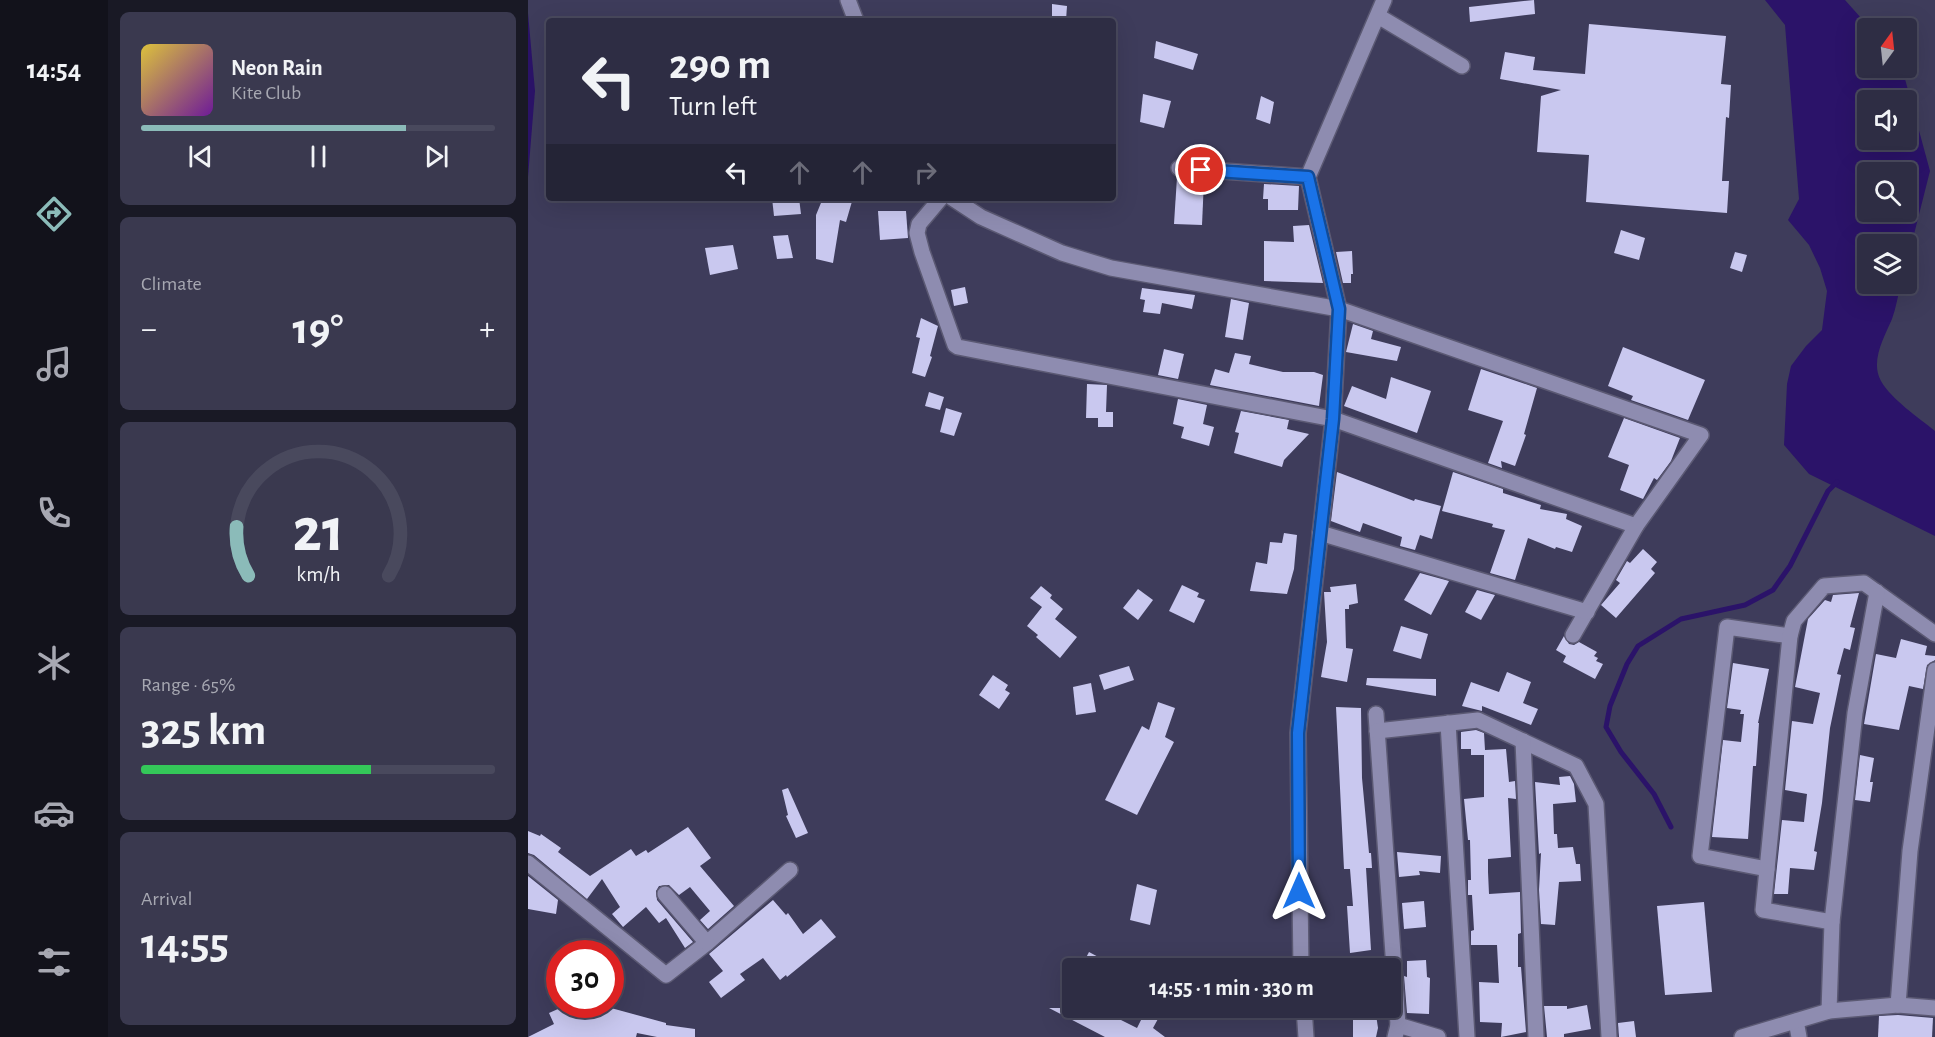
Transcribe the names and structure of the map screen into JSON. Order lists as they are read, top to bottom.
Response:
{
  "north": "top",
  "page": {
    "tabs": "14:54",
    "turn": ["290 m", "Turn left"],
    "song": ["Neon Rain", "Kite Club"],
    "tile": [
      "Climate",
      ["Range · 65%", "325 km"],
      ["Arrival", "14:55"]
    ],
    "heat": ["−", "19°", "+"],
    "limit": "30",
    "trip": "14:55 · 1 min · 330 m",
    "gauge": ["21", "km/h"]
  }
}
